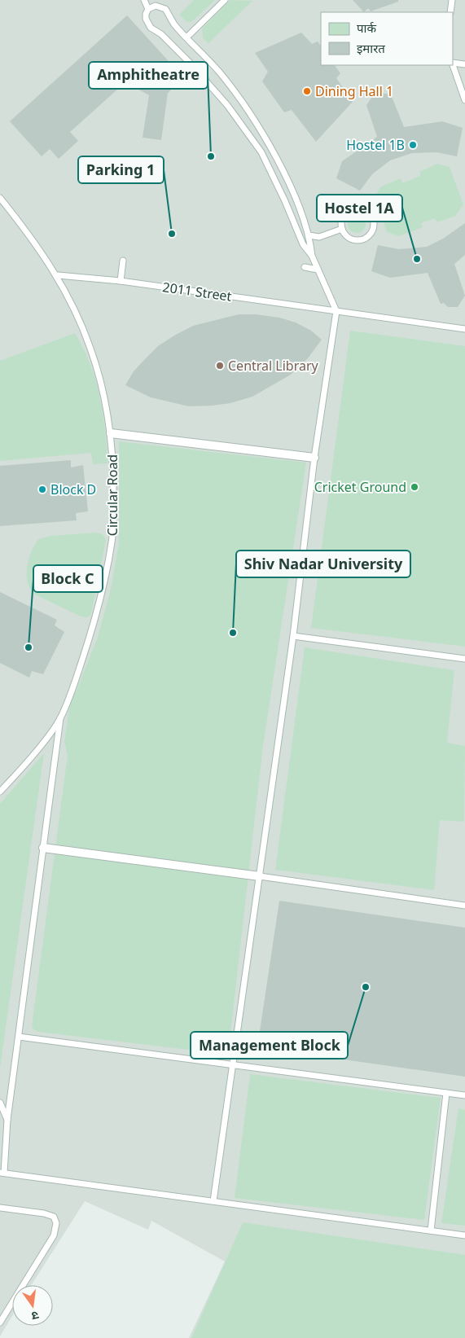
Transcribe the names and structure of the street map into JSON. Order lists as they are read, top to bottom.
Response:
{
  "streets": {
    "lane": ["2011 Street", "Circular Road"]
  },
  "crossings": [
    ["2011 Street", "Circular Road"]
  ],
  "places": [
    "Dining Hall 1",
    "Hostel 1B",
    "Amphitheatre",
    "Parking 1",
    "Hostel 1A",
    "Central Library",
    "Cricket Ground",
    "Block D",
    "Shiv Nadar University",
    "Block C",
    "Management Block"
  ],
  "legend": ["पार्क", "इमारत"],
  "north": "bottom"
}
